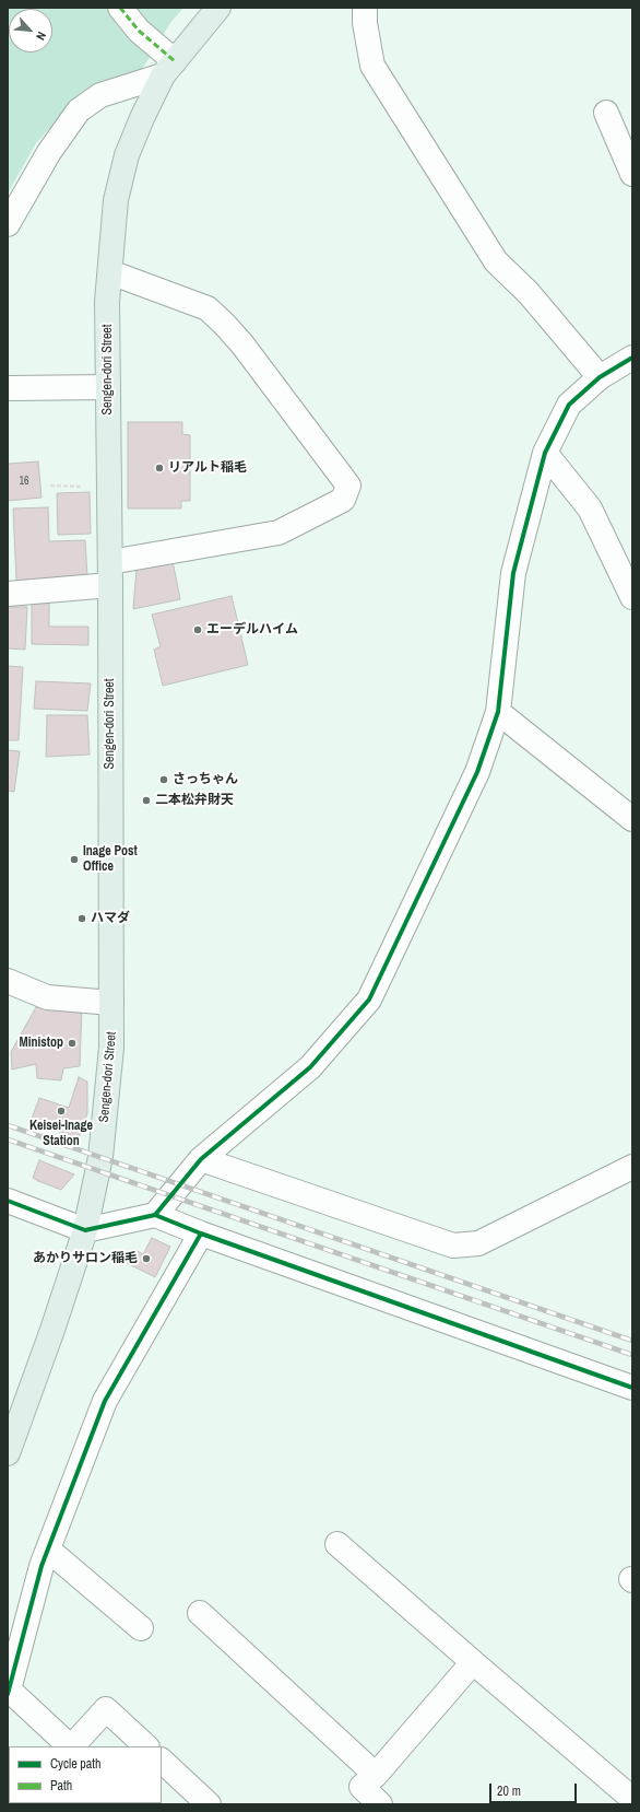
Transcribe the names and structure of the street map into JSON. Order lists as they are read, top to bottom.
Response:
{
  "streets": {
    "main road": ["Sengen-dori Street"]
  },
  "places": [
    "リアルト稲毛",
    "エーデルハイム",
    "さっちゃん",
    "二本松弁財天",
    "Inage Post Office",
    "ハマダ",
    "Ministop",
    "Keisei-Inage Station",
    "あかりサロン稲毛"
  ],
  "house_numbers": ["16"],
  "legend": ["Cycle path", "Path"],
  "scale_bar": "20 m",
  "north": "bottom right"
}
